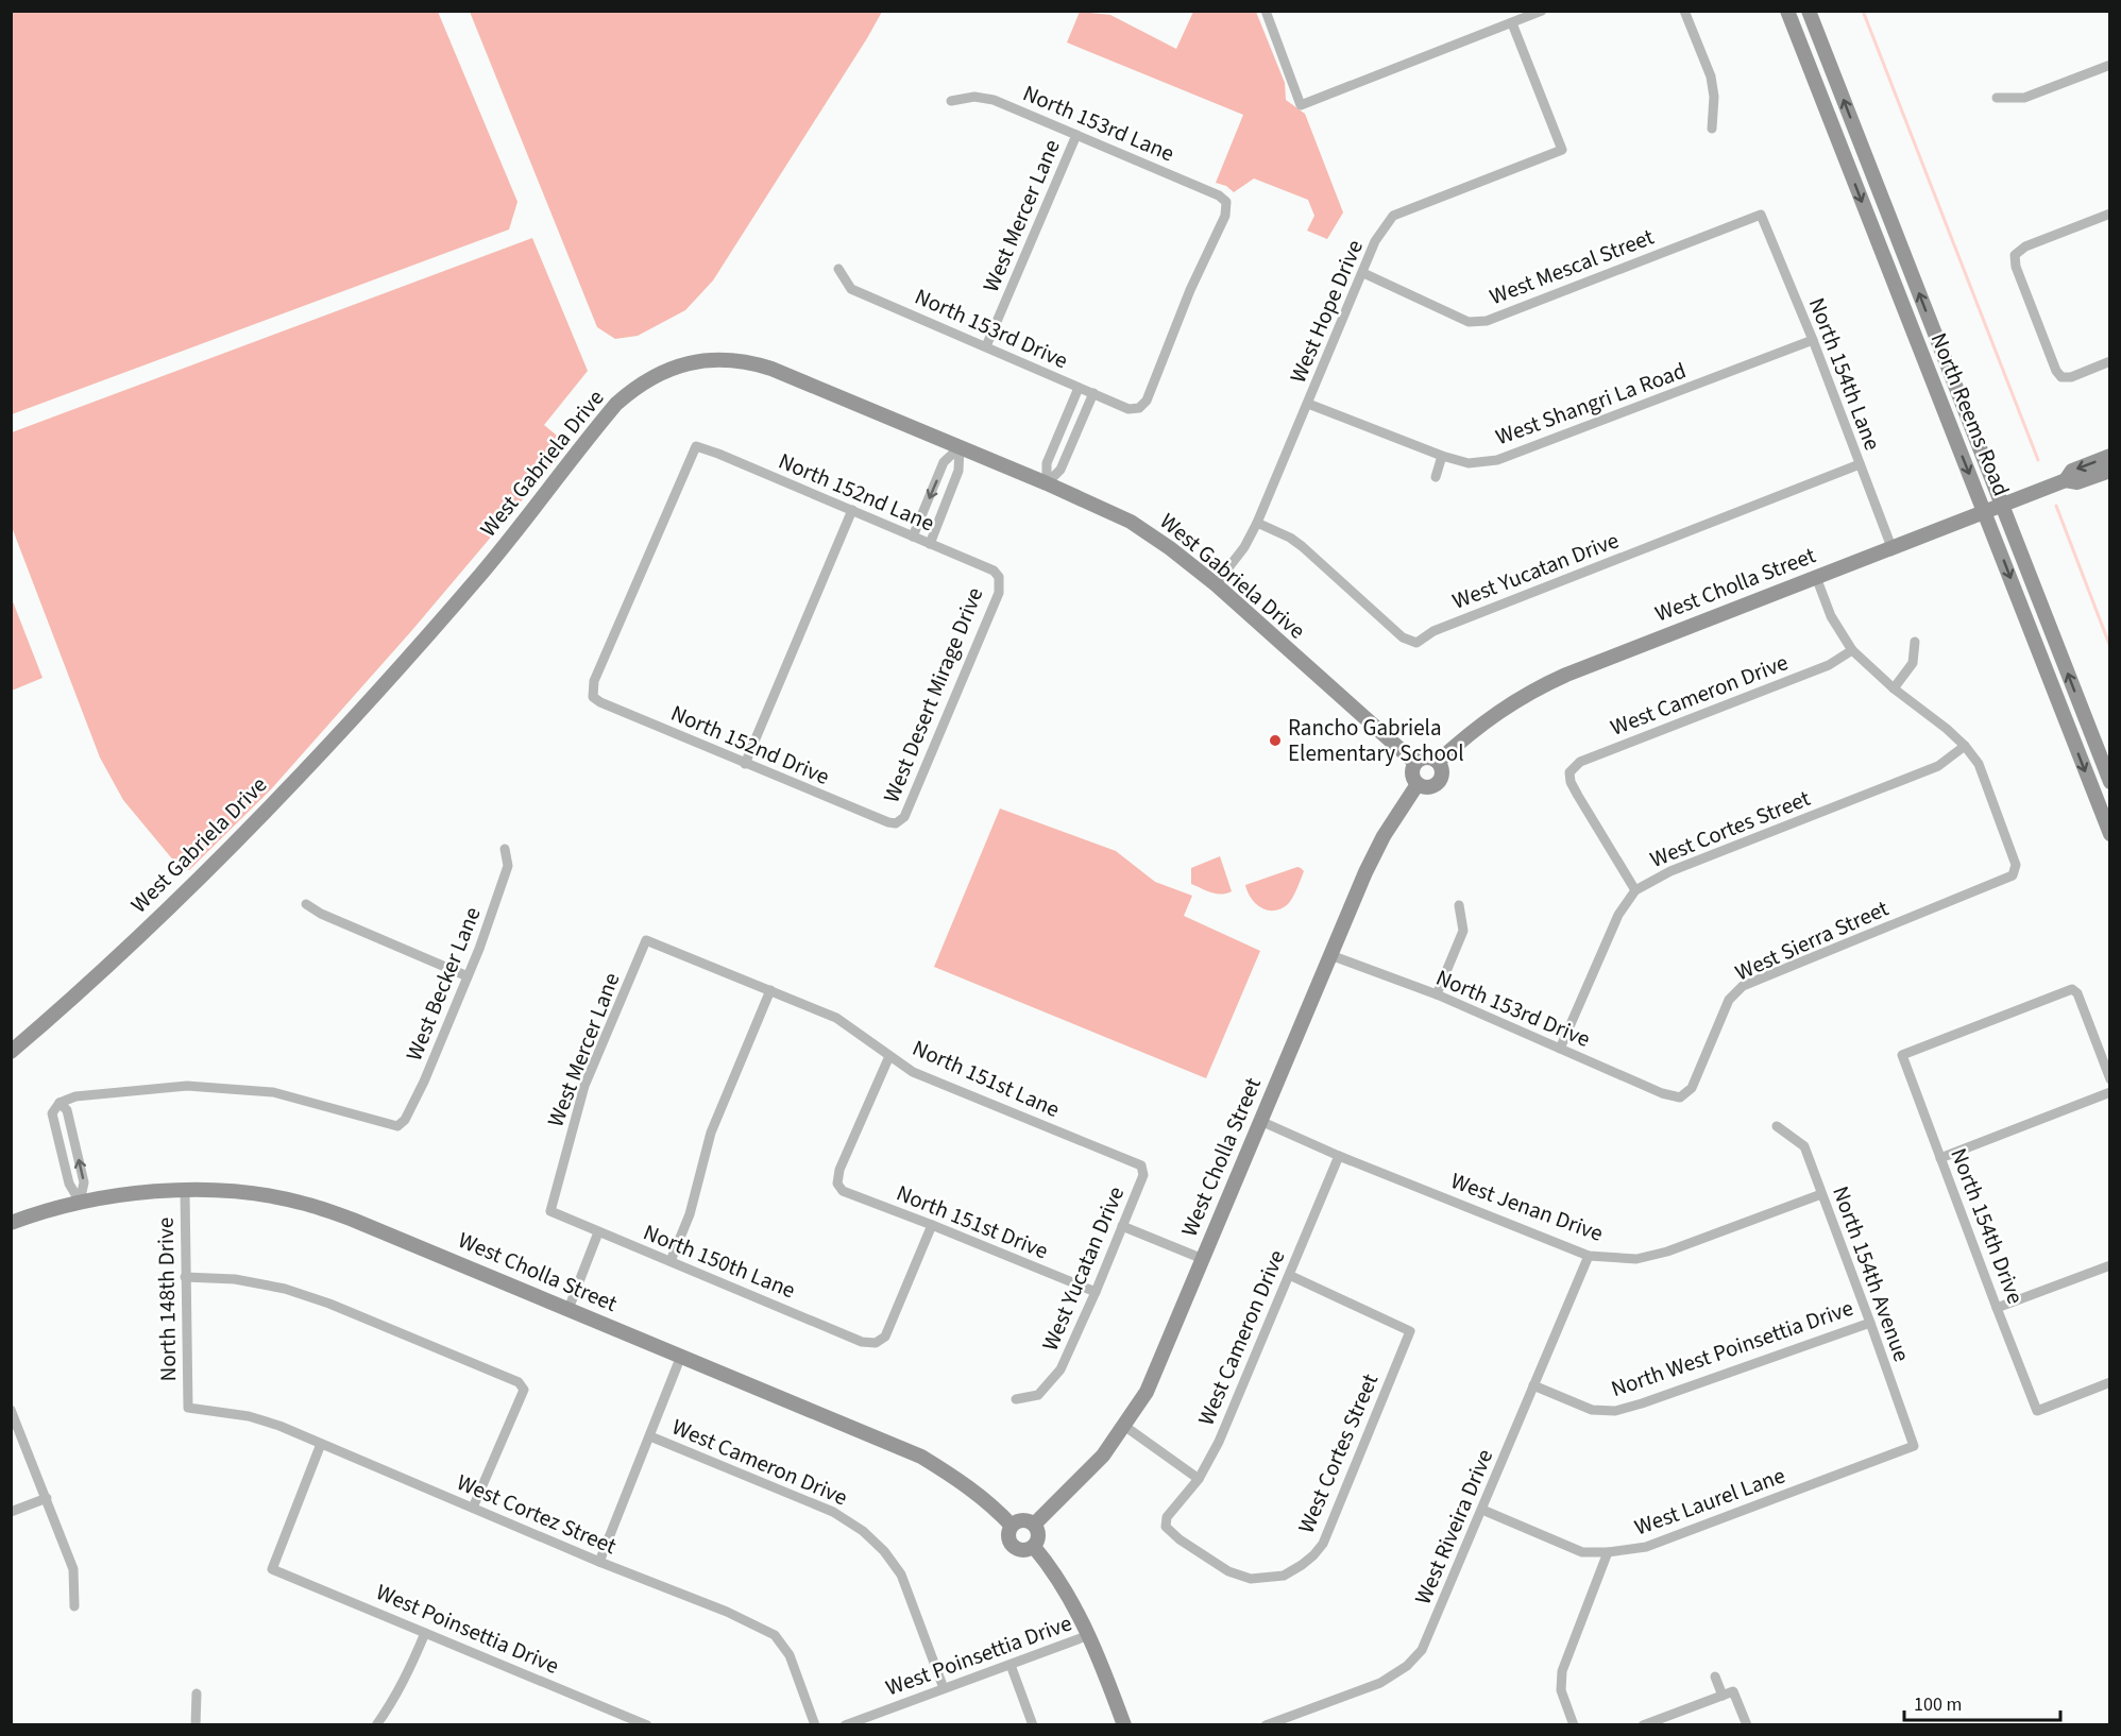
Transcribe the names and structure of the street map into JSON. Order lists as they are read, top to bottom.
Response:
{
  "streets": {
    "street": [
      "North 153rd Lane",
      "West Mercer Lane",
      "West Mescal Street",
      "West Hope Drive",
      "North 153rd Drive",
      "North 154th Lane",
      "West Shangri La Road",
      "North Reems Road",
      "West Gabriela Drive",
      "North 152nd Lane",
      "West Yucatan Drive",
      "West Cholla Street",
      "West Desert Mirage Drive",
      "West Cameron Drive",
      "North 152nd Drive",
      "West Cortes Street",
      "West Sierra Street",
      "West Becker Lane",
      "North 151st Lane",
      "West Jenan Drive",
      "North 151st Drive",
      "North 154th Drive",
      "North 150th Lane",
      "North 154th Avenue",
      "North 148th Drive",
      "North West Poinsettia Drive",
      "West Laurel Lane",
      "West Cortez Street",
      "West Riveira Drive",
      "West Poinsettia Drive"
    ]
  },
  "crossings": [
    ["North 153rd Lane", "West Mercer Lane"],
    ["North 153rd Lane", "North 153rd Drive"],
    ["West Mercer Lane", "North 153rd Drive"],
    ["West Mercer Lane", "North 151st Lane"],
    ["West Mercer Lane", "North 150th Lane"],
    ["West Mescal Street", "West Hope Drive"],
    ["West Mescal Street", "North 154th Lane"],
    ["West Hope Drive", "West Shangri La Road"],
    ["West Hope Drive", "West Gabriela Drive"],
    ["West Hope Drive", "West Yucatan Drive"],
    ["North 153rd Drive", "West Cholla Street"],
    ["North 153rd Drive", "West Cortes Street"],
    ["North 153rd Drive", "West Sierra Street"],
    ["North 154th Lane", "West Shangri La Road"],
    ["North 154th Lane", "West Yucatan Drive"],
    ["North 154th Lane", "West Cholla Street"],
    ["North Reems Road", "West Cholla Street"],
    ["West Gabriela Drive", "West Cholla Street"],
    ["North 152nd Lane", "West Desert Mirage Drive"],
    ["North 152nd Lane", "North 152nd Drive"],
    ["West Yucatan Drive", "North 151st Lane"],
    ["West Yucatan Drive", "North 151st Drive"],
    ["West Cholla Street", "West Jenan Drive"],
    ["West Cholla Street", "North 148th Drive"],
    ["West Desert Mirage Drive", "North 152nd Drive"],
    ["West Cameron Drive", "West Cortes Street"],
    ["West Cameron Drive", "West Jenan Drive"],
    ["West Cameron Drive", "West Poinsettia Drive"],
    ["West Cortes Street", "West Sierra Street"],
    ["North 151st Lane", "North 151st Drive"],
    ["West Jenan Drive", "North 154th Avenue"],
    ["West Jenan Drive", "West Riveira Drive"],
    ["North 151st Drive", "North 150th Lane"],
    ["North 154th Avenue", "North West Poinsettia Drive"],
    ["North 154th Avenue", "West Laurel Lane"],
    ["North 148th Drive", "West Cortez Street"],
    ["North West Poinsettia Drive", "West Riveira Drive"],
    ["West Laurel Lane", "West Riveira Drive"],
    ["West Cortez Street", "West Poinsettia Drive"]
  ],
  "places": ["Rancho Gabriela Elementary School"],
  "scale_bar": "100 m"
}
